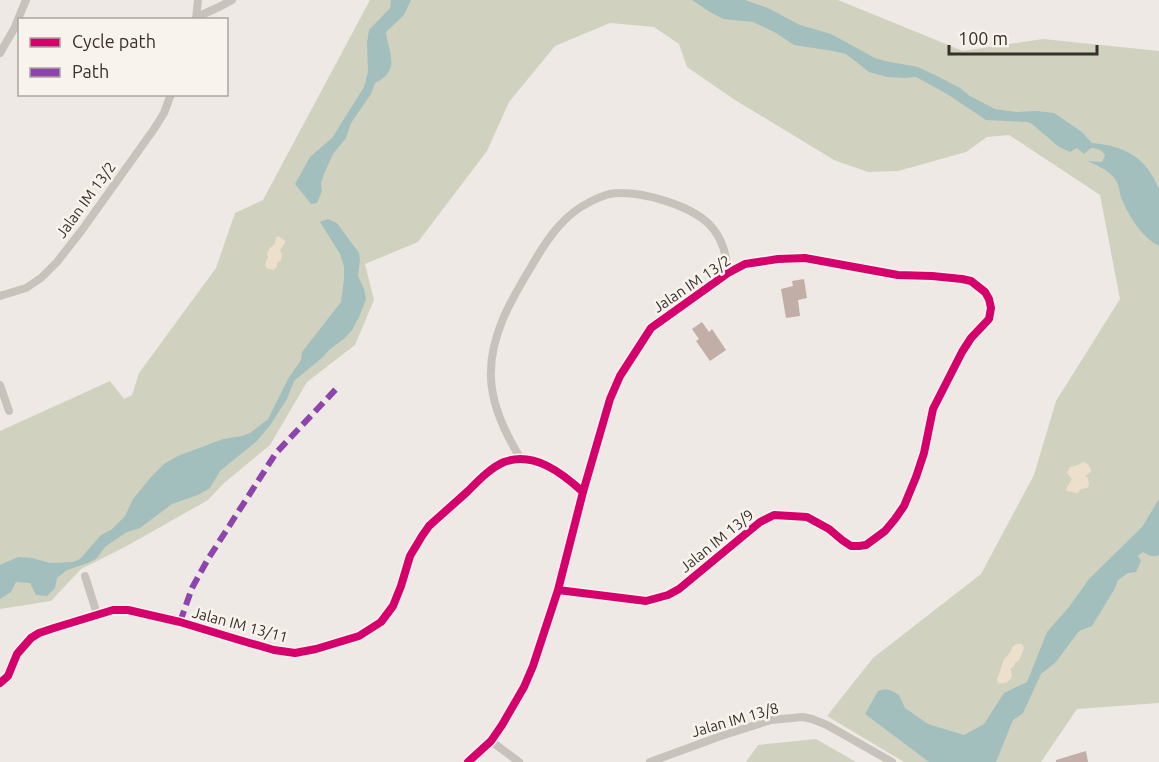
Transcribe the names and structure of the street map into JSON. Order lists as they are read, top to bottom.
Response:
{
  "streets": {
    "street": [
      "Jalan IM 13/2",
      "Jalan IM 13/9",
      "Jalan IM 13/11",
      "Jalan IM 13/8"
    ]
  },
  "crossings": [
    ["Jalan IM 13/2", "Jalan IM 13/9"]
  ],
  "legend": ["Cycle path", "Path"],
  "scale_bar": "100 m"
}
